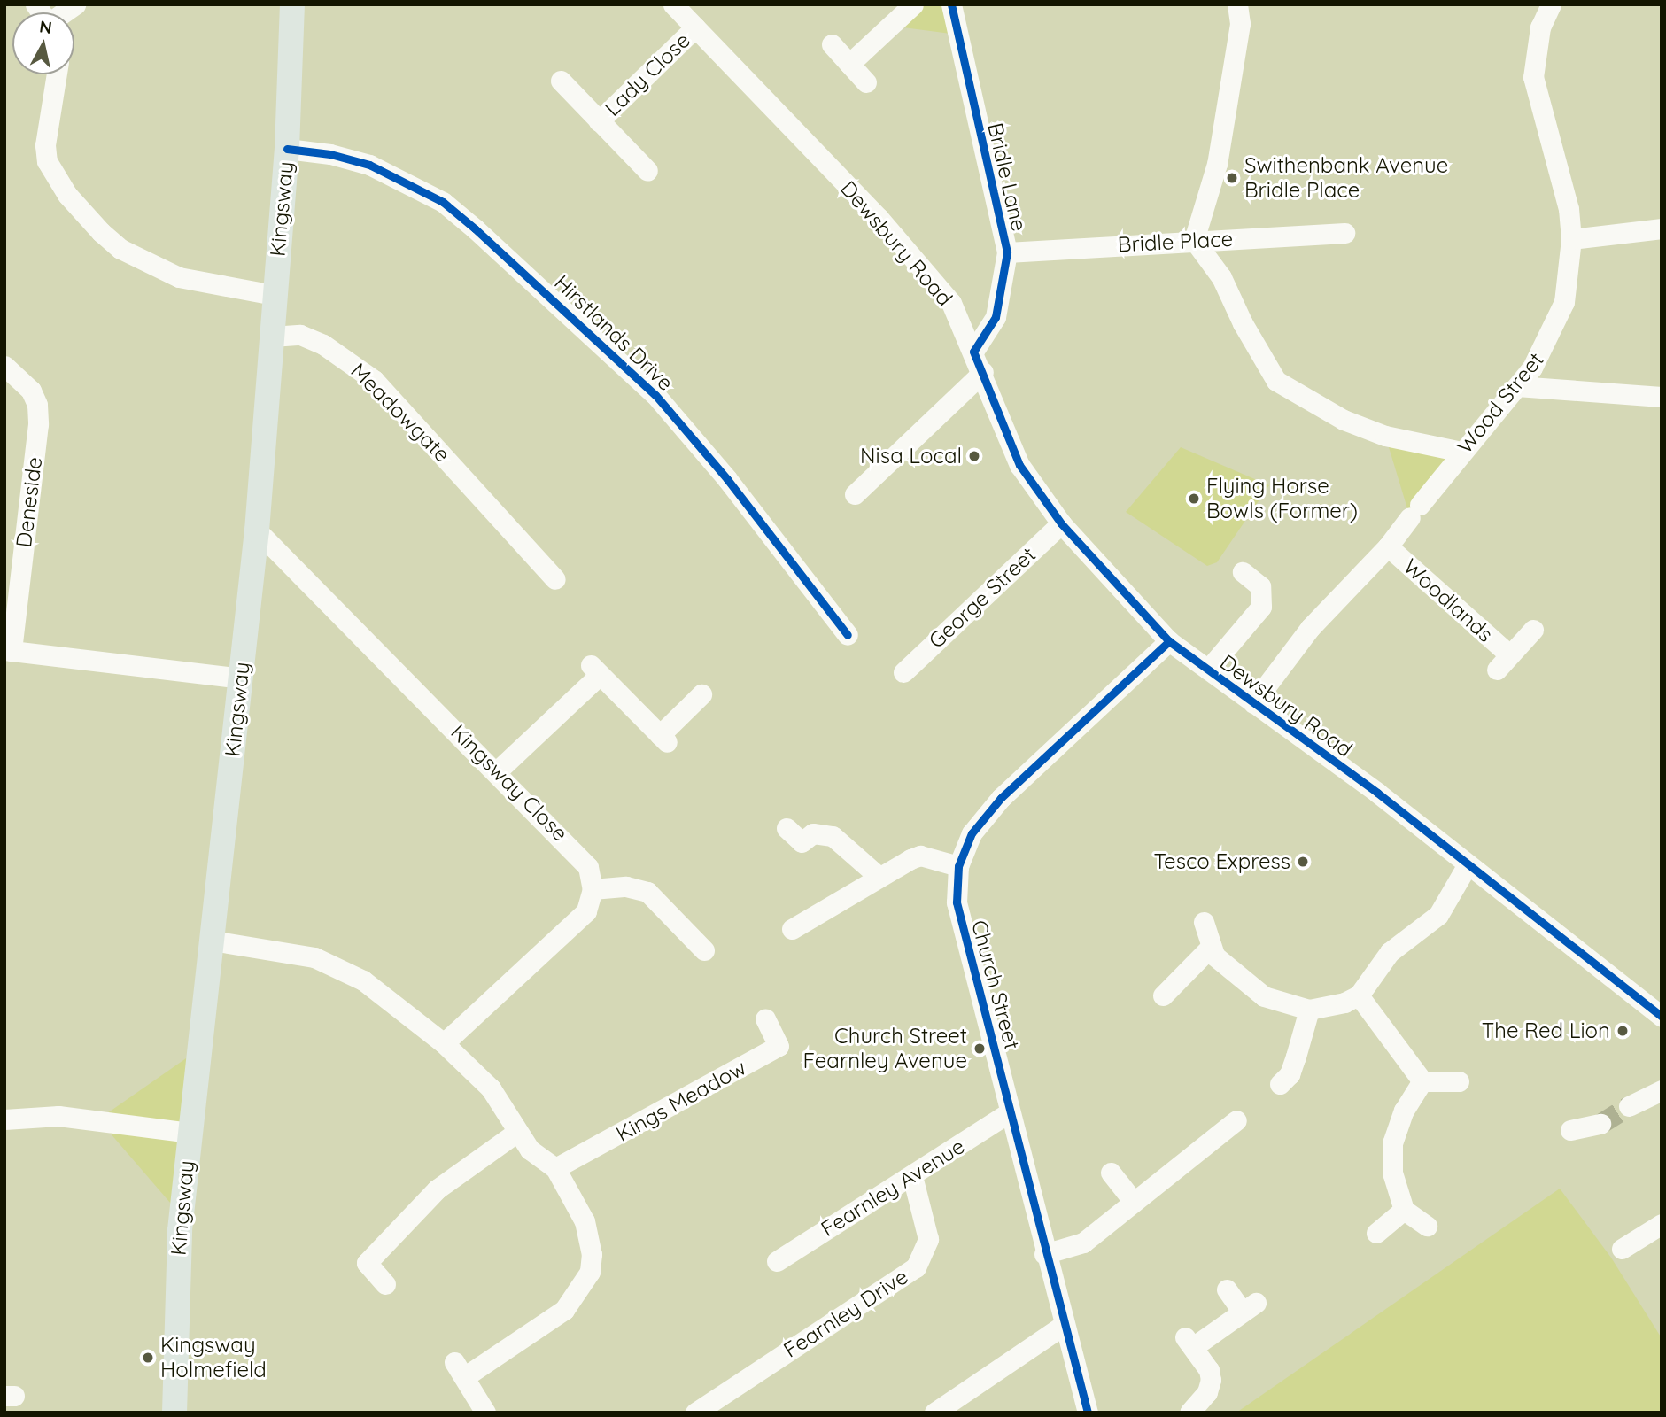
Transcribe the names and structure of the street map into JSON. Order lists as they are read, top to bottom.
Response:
{
  "streets": {
    "main road": ["Kingsway"],
    "street": [
      "Lady Close",
      "Bridle Lane",
      "Bridle Place",
      "Dewsbury Road",
      "Hirstlands Drive",
      "Wood Street",
      "Meadowgate",
      "Deneside",
      "George Street",
      "Woodlands",
      "Kingsway Close",
      "Church Street",
      "Kings Meadow",
      "Fearnley Avenue",
      "Fearnley Drive"
    ]
  },
  "crossings": [
    ["Lady Close", "Dewsbury Road"],
    ["Bridle Lane", "Bridle Place"],
    ["Bridle Lane", "Dewsbury Road"],
    ["Kingsway", "Hirstlands Drive"],
    ["Kingsway", "Meadowgate"],
    ["Kingsway", "Deneside"],
    ["Kingsway", "Kingsway Close"],
    ["Dewsbury Road", "Wood Street"],
    ["Dewsbury Road", "George Street"],
    ["Dewsbury Road", "Church Street"],
    ["Wood Street", "Woodlands"],
    ["Church Street", "Fearnley Avenue"],
    ["Fearnley Avenue", "Fearnley Drive"]
  ],
  "places": [
    "Swithenbank Avenue Bridle Place",
    "Nisa Local",
    "Flying Horse Bowls (Former)",
    "Tesco Express",
    "The Red Lion",
    "Church Street Fearnley Avenue",
    "Kingsway Holmefield"
  ],
  "north": "top"
}
